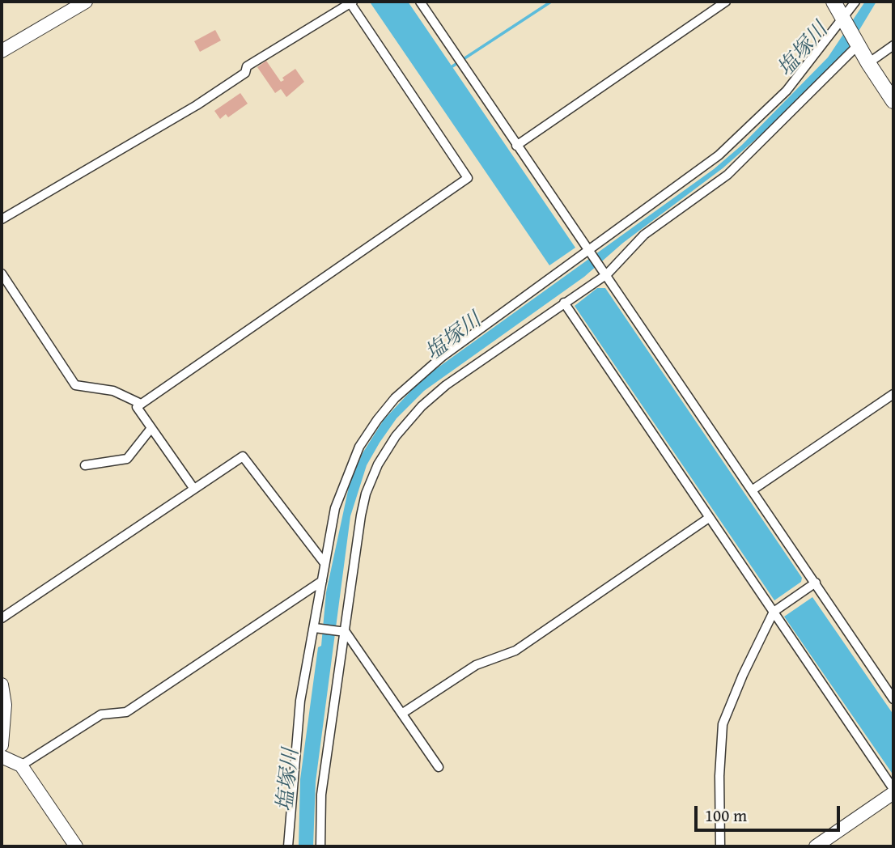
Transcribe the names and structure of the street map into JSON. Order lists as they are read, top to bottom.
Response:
{
  "water": ["塩塚川"],
  "scale_bar": "100 m"
}
